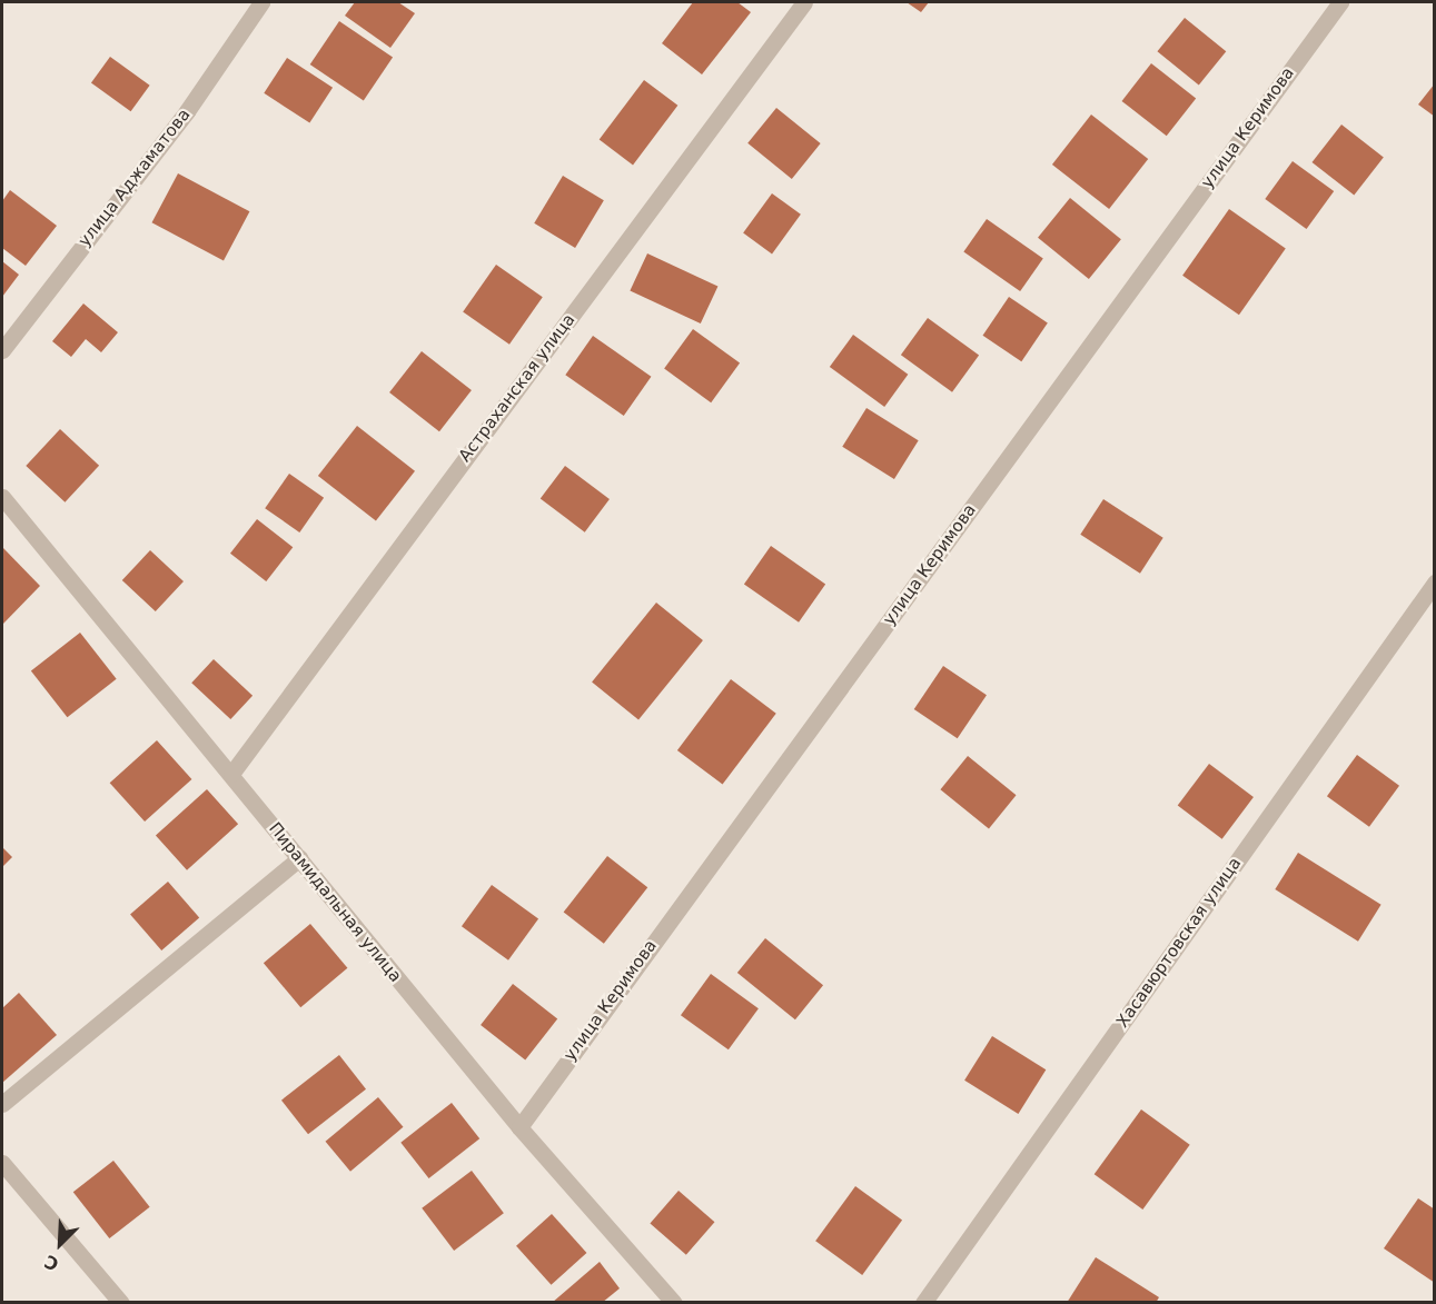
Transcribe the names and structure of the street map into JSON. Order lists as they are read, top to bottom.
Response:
{
  "streets": {
    "street": [
      "улица Керимова",
      "улица Аджаматова",
      "Астраханская улица",
      "Пирамидальная улица",
      "Хасавюртовская улица"
    ]
  },
  "crossings": [
    ["улица Керимова", "Пирамидальная улица"],
    ["Астраханская улица", "Пирамидальная улица"]
  ],
  "north": "bottom left"
}
